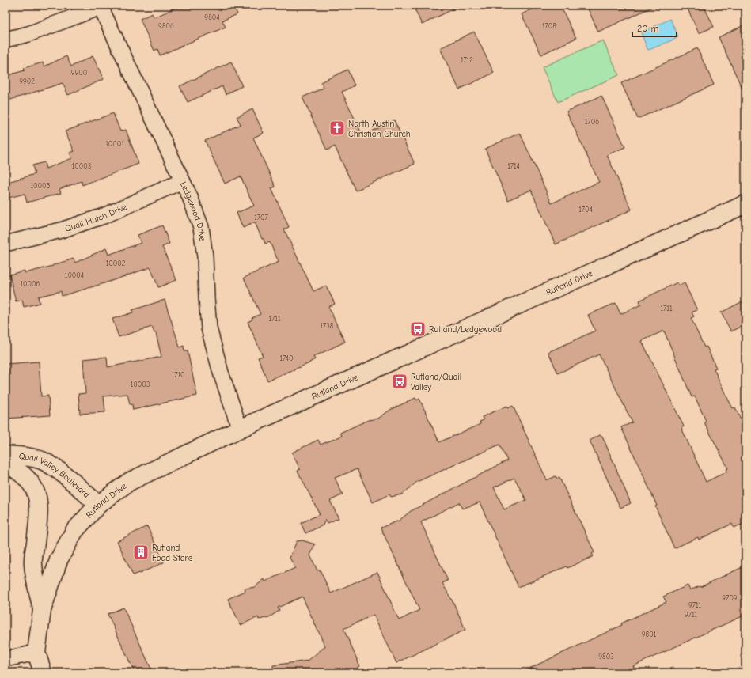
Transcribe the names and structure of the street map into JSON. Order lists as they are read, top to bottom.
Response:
{
  "streets": {
    "street": [
      "Ledgewood Drive",
      "Quail Hutch Drive",
      "Rutland Drive",
      "Quail Valley Boulevard"
    ]
  },
  "crossings": [
    ["Ledgewood Drive", "Quail Hutch Drive"],
    ["Ledgewood Drive", "Rutland Drive"],
    ["Rutland Drive", "Quail Valley Boulevard"]
  ],
  "places": {
    "church": ["North Austin Christian Church"],
    "bus stop": ["Rutland/Ledgewood", "Rutland/Quail Valley"],
    "building": ["Rutland Food Store"]
  },
  "house_numbers": [
    "9804",
    "9806",
    "1708",
    "1712",
    "9900",
    "9902",
    "1706",
    "10001",
    "10003",
    "1714",
    "10005",
    "1704",
    "1707",
    "10002",
    "10004",
    "10006",
    "1711",
    "1711",
    "1738",
    "1740",
    "1710",
    "10003",
    "9709",
    "9711",
    "9711",
    "9801",
    "9803"
  ],
  "scale_bar": "20 m"
}
